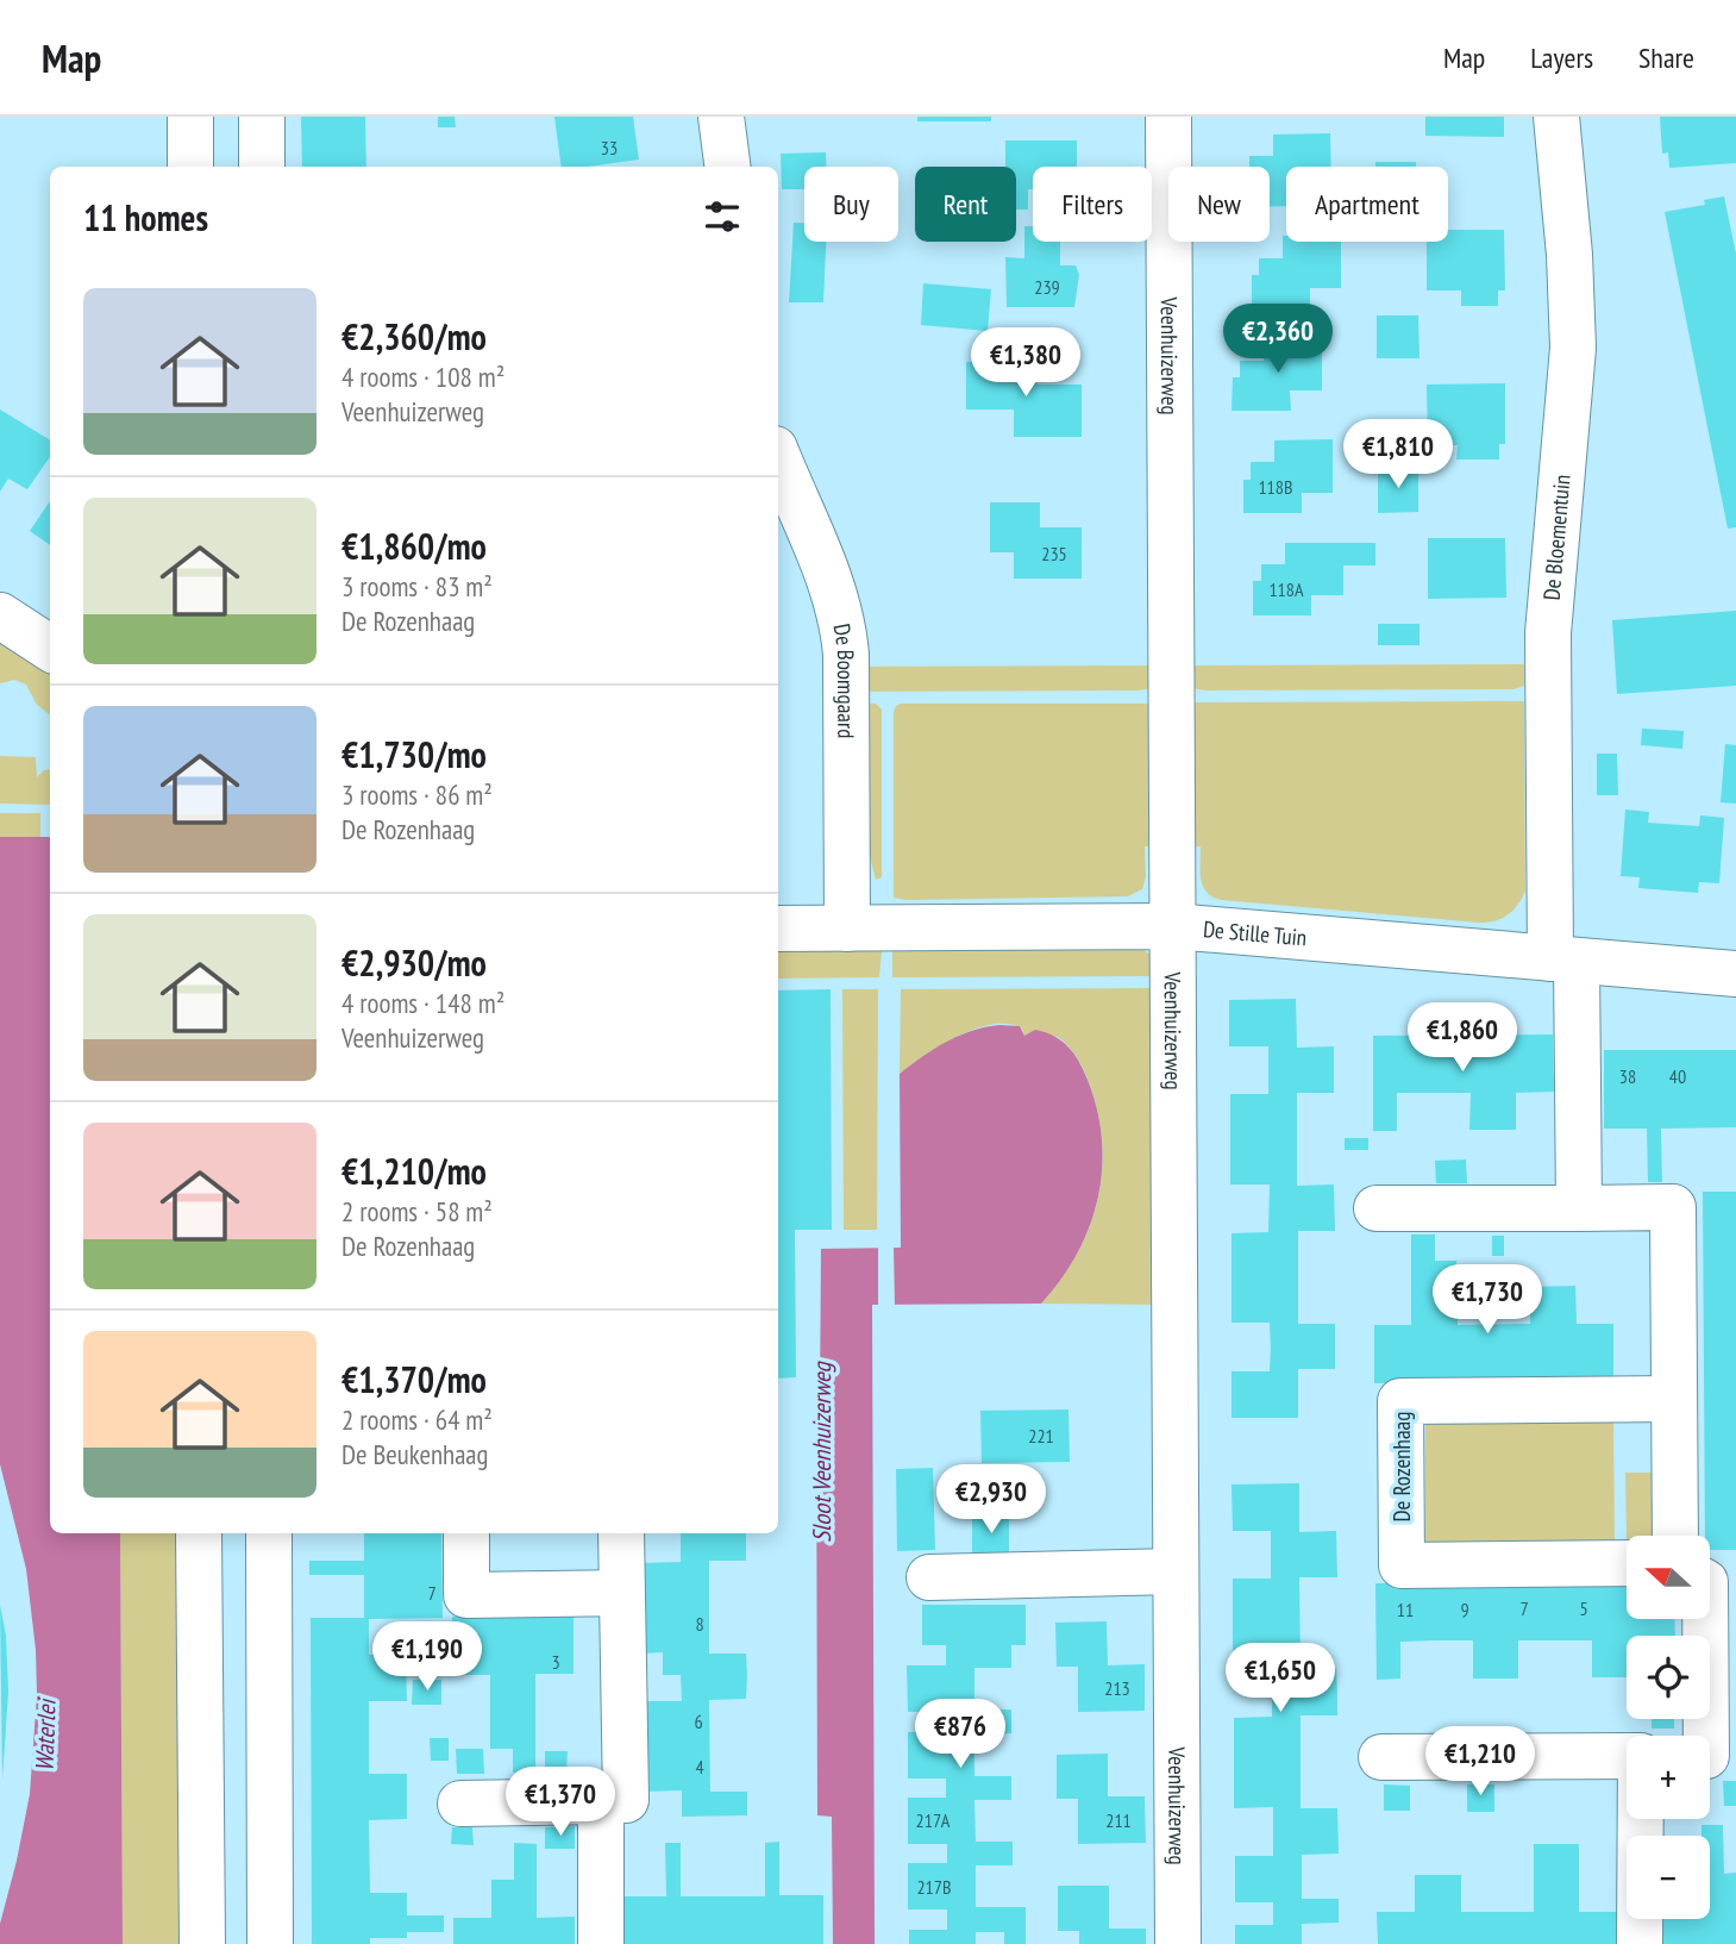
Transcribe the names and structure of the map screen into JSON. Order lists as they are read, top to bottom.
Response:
{
  "streets": {
    "street": [
      "Veenhuizerweg",
      "De Bloementuin",
      "De Boomgaard",
      "De Stille Tuin",
      "De Rozenhaag"
    ]
  },
  "crossings": [
    ["Veenhuizerweg", "De Stille Tuin"],
    ["De Bloementuin", "De Stille Tuin"],
    ["De Boomgaard", "De Stille Tuin"]
  ],
  "water": ["Sloot Veenhuizerweg", "Waterlei"],
  "house_numbers": [
    "33",
    "239",
    "118B",
    "235",
    "118A",
    "38",
    "40",
    "221",
    "7",
    "7",
    "5",
    "11",
    "9",
    "8",
    "3",
    "213",
    "6",
    "4",
    "217A",
    "211",
    "217B"
  ],
  "north": "left",
  "page": {
    "header": "Map",
    "nav": ["Map", "Layers", "Share"],
    "chip": [
      "Buy",
      "Rent",
      "Filters",
      "New",
      "Apartment"
    ],
    "heading": "11 homes",
    "list": [
      {
        "name": "€2,360/mo",
        "note": "4 rooms · 108 m² · Veenhuizerweg"
      },
      {
        "name": "€1,860/mo",
        "note": "3 rooms · 83 m² · De Rozenhaag"
      },
      {
        "name": "€1,730/mo",
        "note": "3 rooms · 86 m² · De Rozenhaag"
      },
      {
        "name": "€2,930/mo",
        "note": "4 rooms · 148 m² · Veenhuizerweg"
      },
      {
        "name": "€1,210/mo",
        "note": "2 rooms · 58 m² · De Rozenhaag"
      },
      {
        "name": "€1,370/mo",
        "note": "2 rooms · 64 m² · De Beukenhaag"
      }
    ],
    "price": [
      "€2,360",
      "€1,380",
      "€1,810",
      "€1,860",
      "€1,730",
      "€2,930",
      "€1,190",
      "€1,650",
      "€876",
      "€1,210",
      "€1,370"
    ],
    "map_buttons": ["+", "−"]
  }
}
